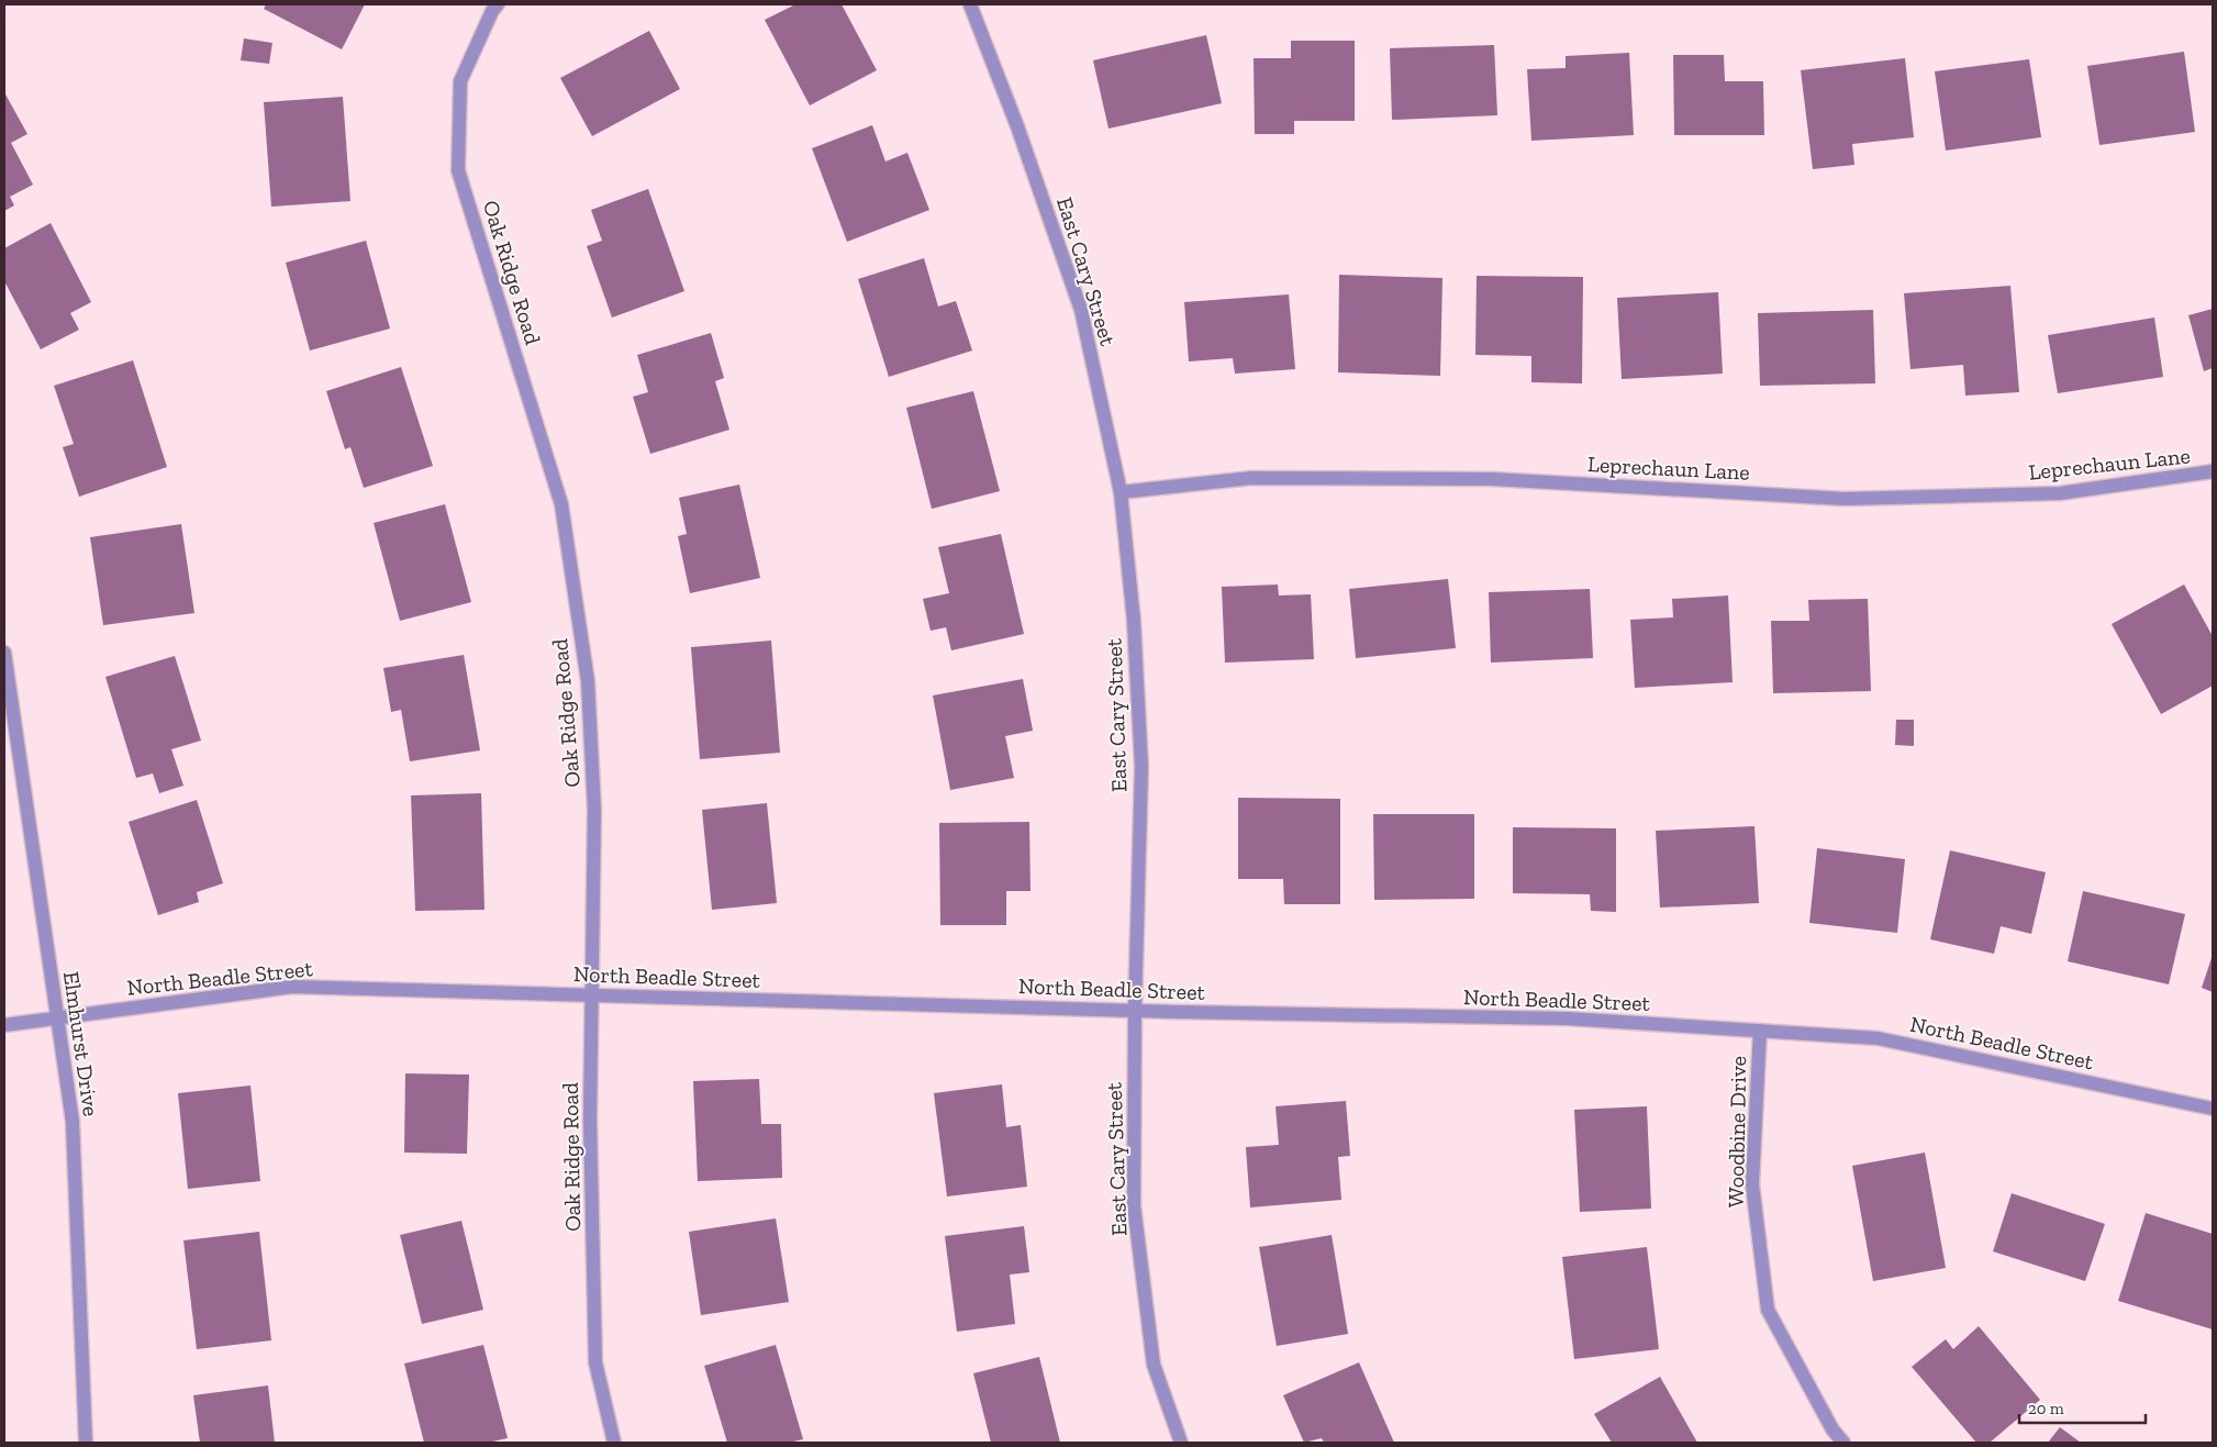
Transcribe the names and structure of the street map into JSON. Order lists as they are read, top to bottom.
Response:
{
  "streets": {
    "street": [
      "East Cary Street",
      "Oak Ridge Road",
      "Leprechaun Lane",
      "North Beadle Street",
      "Elmhurst Drive",
      "Woodbine Drive"
    ]
  },
  "crossings": [
    ["East Cary Street", "Leprechaun Lane"],
    ["East Cary Street", "North Beadle Street"],
    ["Oak Ridge Road", "North Beadle Street"],
    ["North Beadle Street", "Elmhurst Drive"],
    ["North Beadle Street", "Woodbine Drive"]
  ],
  "scale_bar": "20 m"
}
